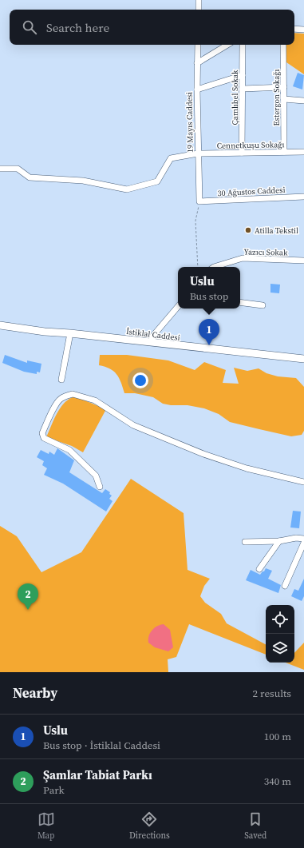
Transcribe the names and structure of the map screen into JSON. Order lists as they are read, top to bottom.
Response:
{
  "streets": {
    "main road": ["İstiklal Caddesi"],
    "street": [
      "Çamlıbel Sokak",
      "Estergon Sokağı",
      "19 Mayıs Caddesi",
      "Cennetkuşu Sokağı",
      "30 Ağustos Caddesi",
      "Yazıcı Sokak"
    ]
  },
  "crossings": [
    ["Çamlıbel Sokak", "Cennetkuşu Sokağı"],
    ["Estergon Sokağı", "Cennetkuşu Sokağı"],
    ["19 Mayıs Caddesi", "Cennetkuşu Sokağı"],
    ["19 Mayıs Caddesi", "30 Ağustos Caddesi"]
  ],
  "places": ["Atilla Tekstil"],
  "page": {
    "search": "Search here",
    "popup": ["Uslu", "Bus stop"],
    "pins": ["1", "2"],
    "heading": ["Nearby", "2 results"],
    "list": [
      {
        "mark": "1",
        "name": "Uslu",
        "note": "Bus stop · İstiklal Caddesi",
        "value": "100 m"
      },
      {
        "mark": "2",
        "name": "Şamlar Tabiat Parkı",
        "note": "Park",
        "value": "340 m"
      }
    ],
    "nav": ["Map", "Directions", "Saved"]
  }
}
